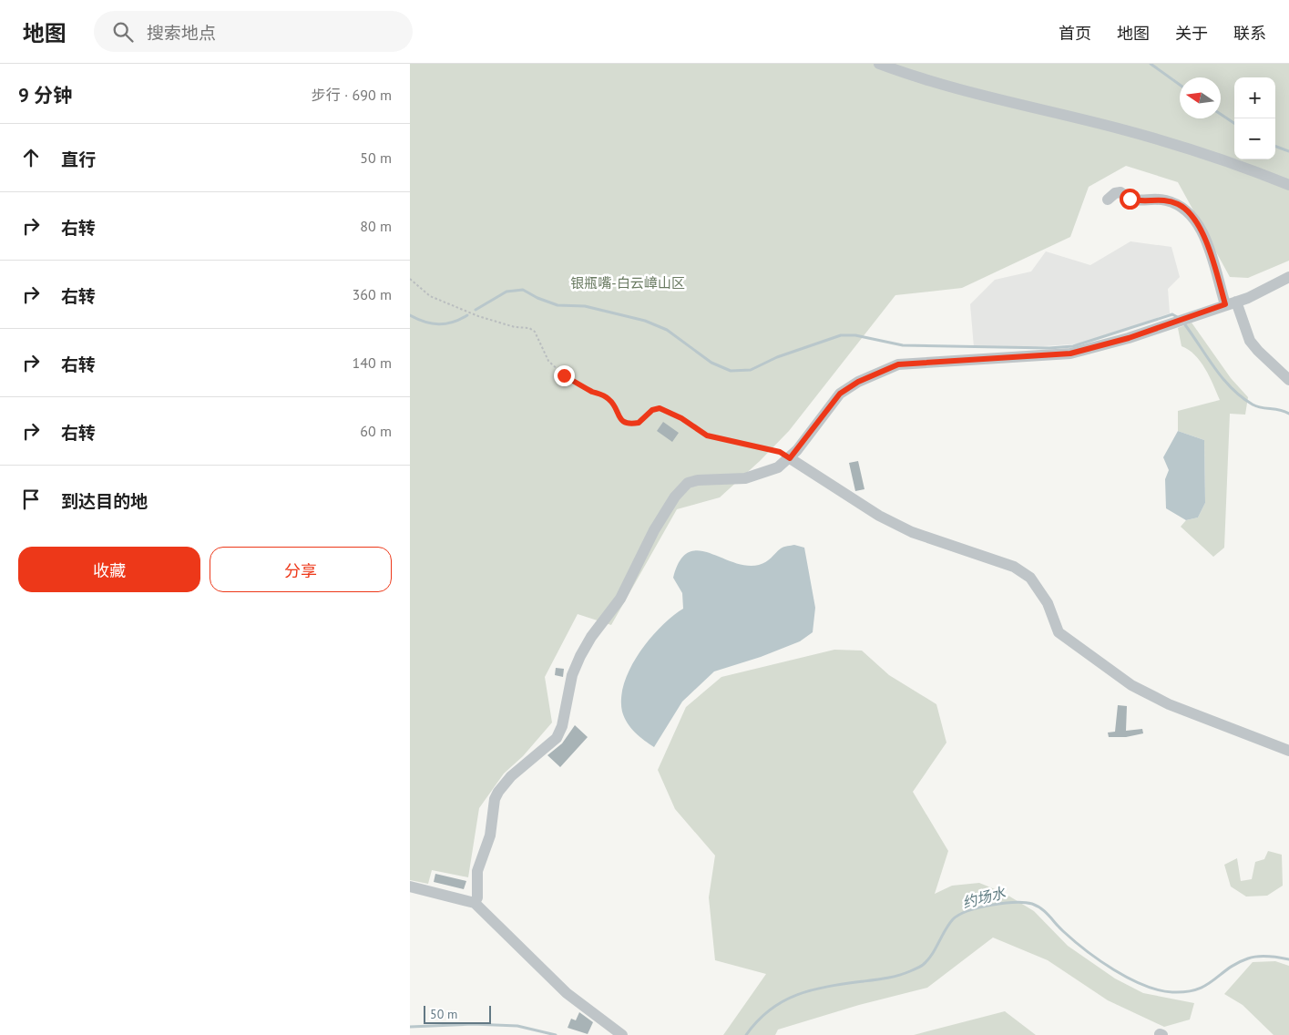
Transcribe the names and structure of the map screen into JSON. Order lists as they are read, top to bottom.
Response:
{
  "water": ["约场水"],
  "parks": ["银瓶嘴-白云嶂山区"],
  "scale_bar": "50 m",
  "north": "left",
  "page": {
    "header": "地图",
    "search": "搜索地点",
    "nav": [
      "首页",
      "地图",
      "关于",
      "联系"
    ],
    "heading": ["9 分钟", "步行 · 690 m"],
    "map_buttons": ["+", "−"],
    "list": [
      ["直行", "50 m"],
      ["右转", "80 m"],
      ["右转", "360 m"],
      ["右转", "140 m"],
      ["右转", "60 m"],
      "到达目的地"
    ],
    "buttons": ["收藏", "分享"],
    "scale": "50 m"
  }
}
